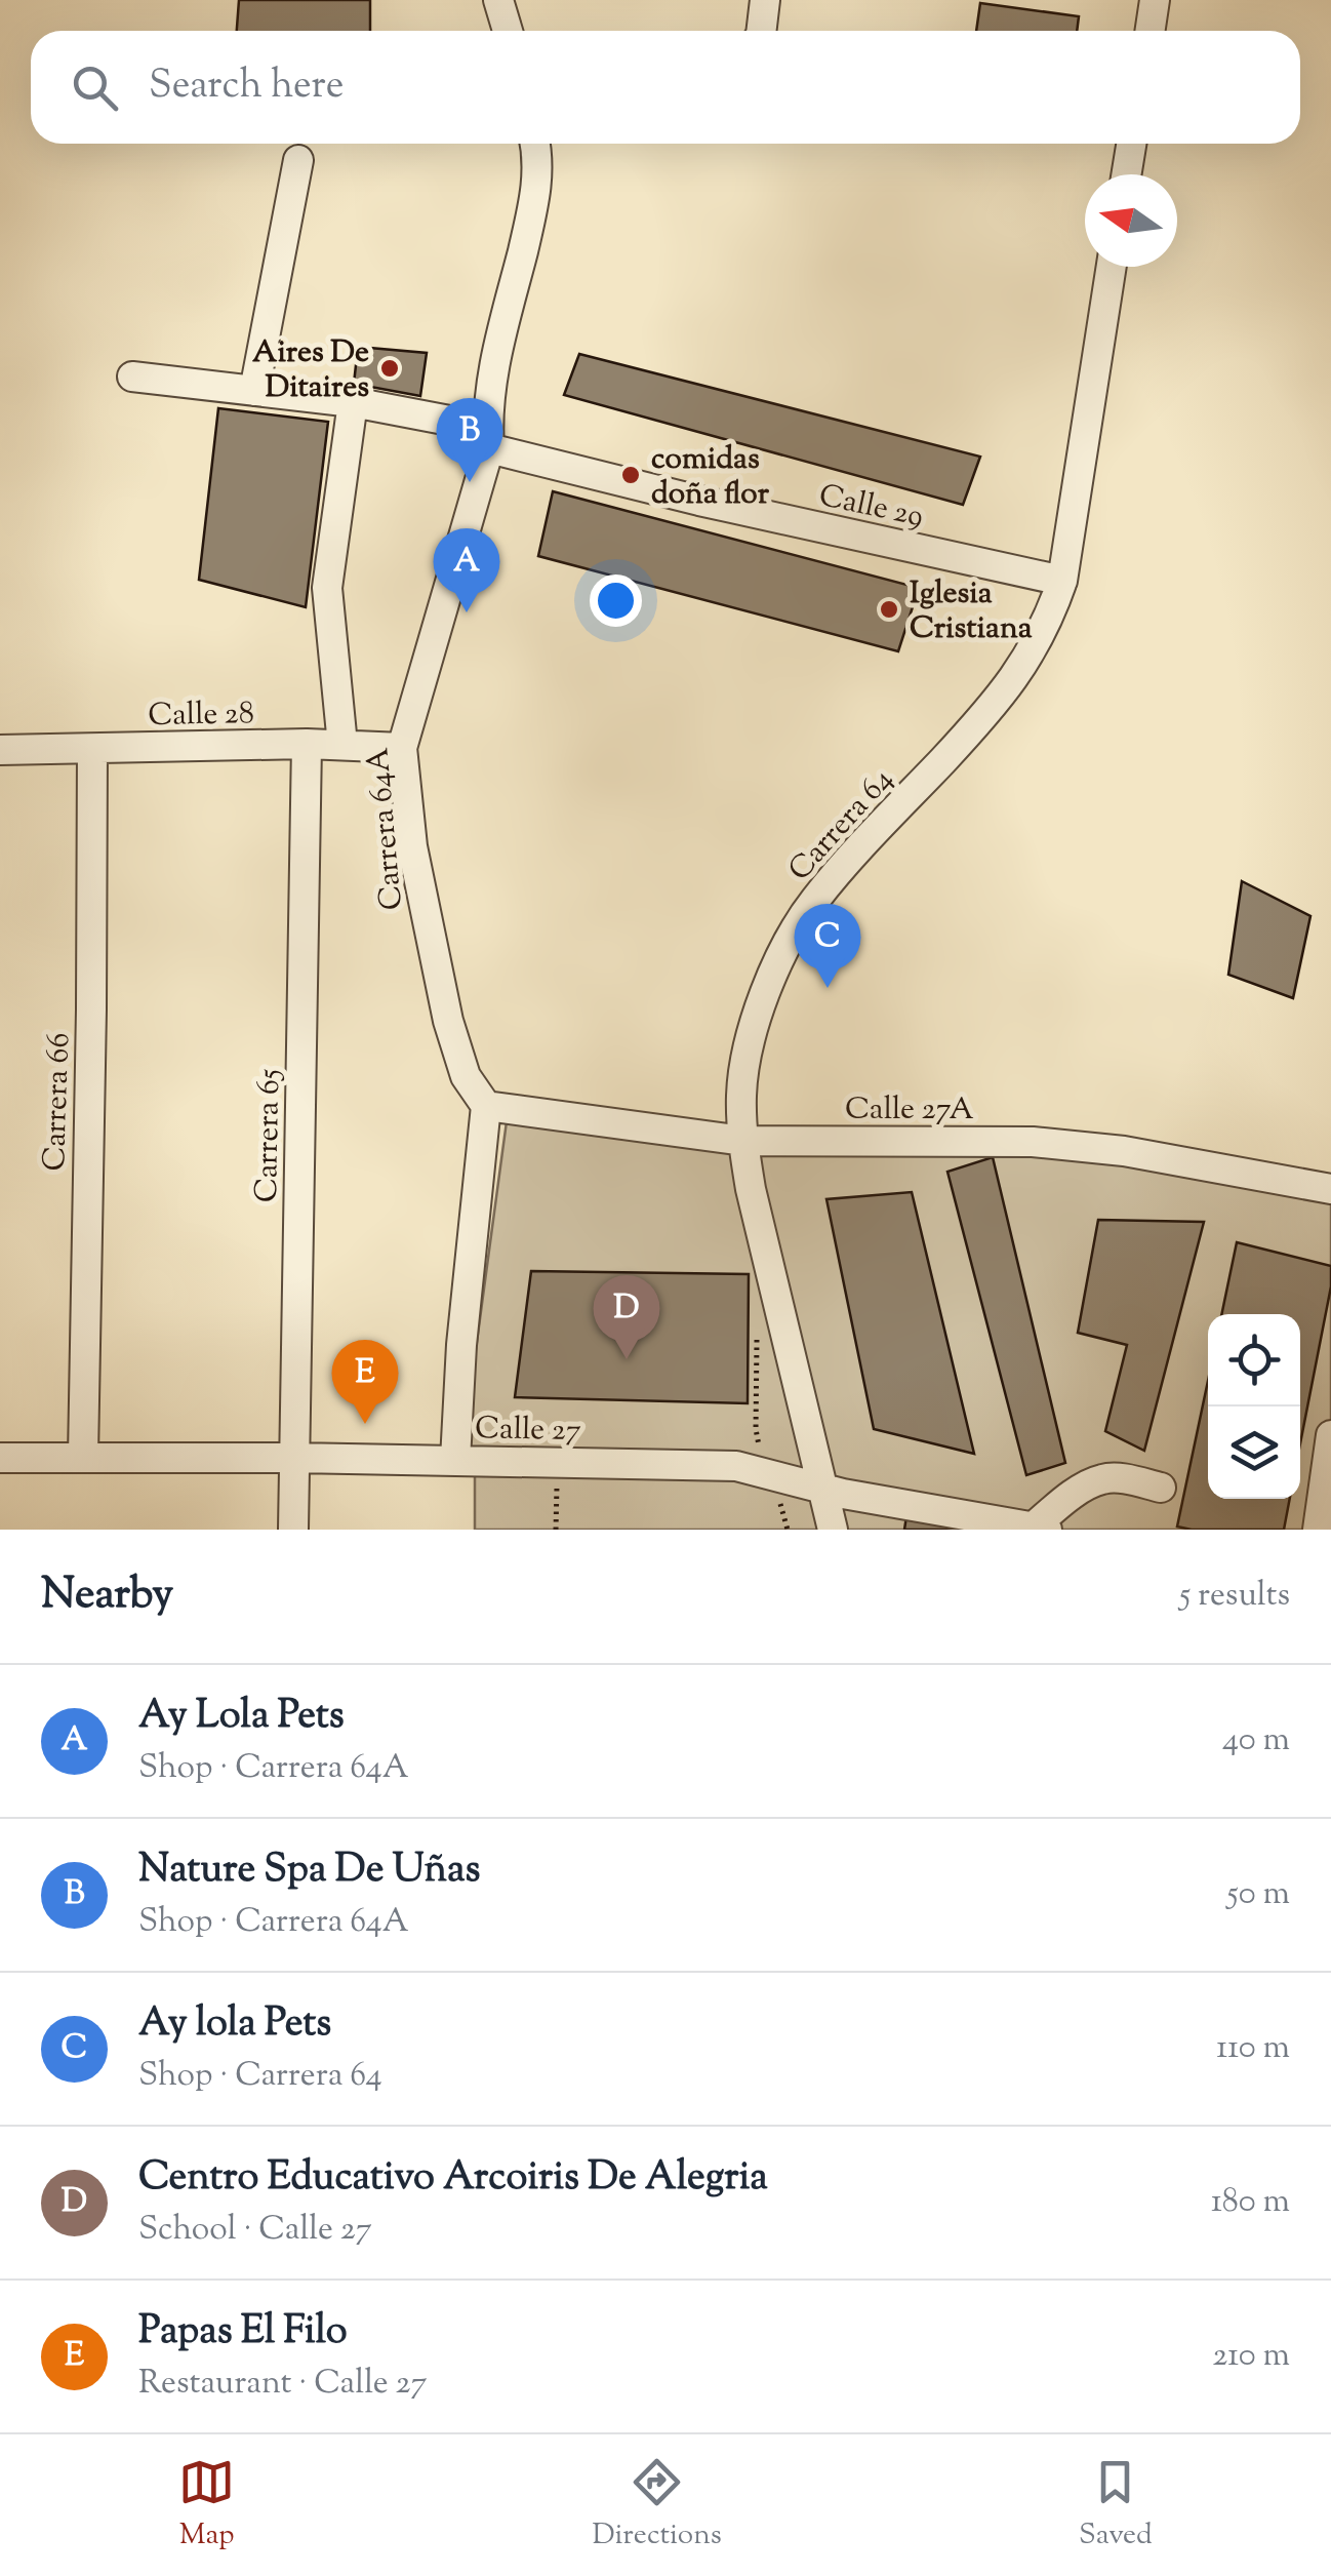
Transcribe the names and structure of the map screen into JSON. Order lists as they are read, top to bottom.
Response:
{
  "streets": {
    "street": [
      "Calle 29",
      "Calle 28",
      "Carrera 64",
      "Carrera 64A",
      "Carrera 66",
      "Calle 27A",
      "Carrera 65",
      "Calle 27"
    ]
  },
  "crossings": [
    ["Calle 29", "Carrera 64"],
    ["Calle 29", "Carrera 64A"],
    ["Calle 28", "Carrera 64A"],
    ["Calle 28", "Carrera 66"],
    ["Calle 28", "Carrera 65"],
    ["Carrera 64", "Calle 27A"],
    ["Carrera 64", "Calle 27"],
    ["Carrera 64A", "Calle 27A"],
    ["Carrera 66", "Calle 27"],
    ["Carrera 65", "Calle 27"]
  ],
  "places": ["Aires De Ditaires", "comidas doña flor", "Iglesia Cristiana"],
  "north": "left",
  "page": {
    "search": "Search here",
    "pins": [
      "B",
      "A",
      "C",
      "D",
      "E"
    ],
    "heading": ["Nearby", "5 results"],
    "list": [
      {
        "mark": "A",
        "name": "Ay Lola Pets",
        "note": "Shop · Carrera 64A",
        "value": "40 m"
      },
      {
        "mark": "B",
        "name": "Nature Spa De Uñas",
        "note": "Shop · Carrera 64A",
        "value": "50 m"
      },
      {
        "mark": "C",
        "name": "Ay lola Pets",
        "note": "Shop · Carrera 64",
        "value": "110 m"
      },
      {
        "mark": "D",
        "name": "Centro Educativo Arcoiris De Alegria",
        "note": "School · Calle 27",
        "value": "180 m"
      },
      {
        "mark": "E",
        "name": "Papas El Filo",
        "note": "Restaurant · Calle 27",
        "value": "210 m"
      }
    ],
    "nav": ["Map", "Directions", "Saved"]
  }
}
